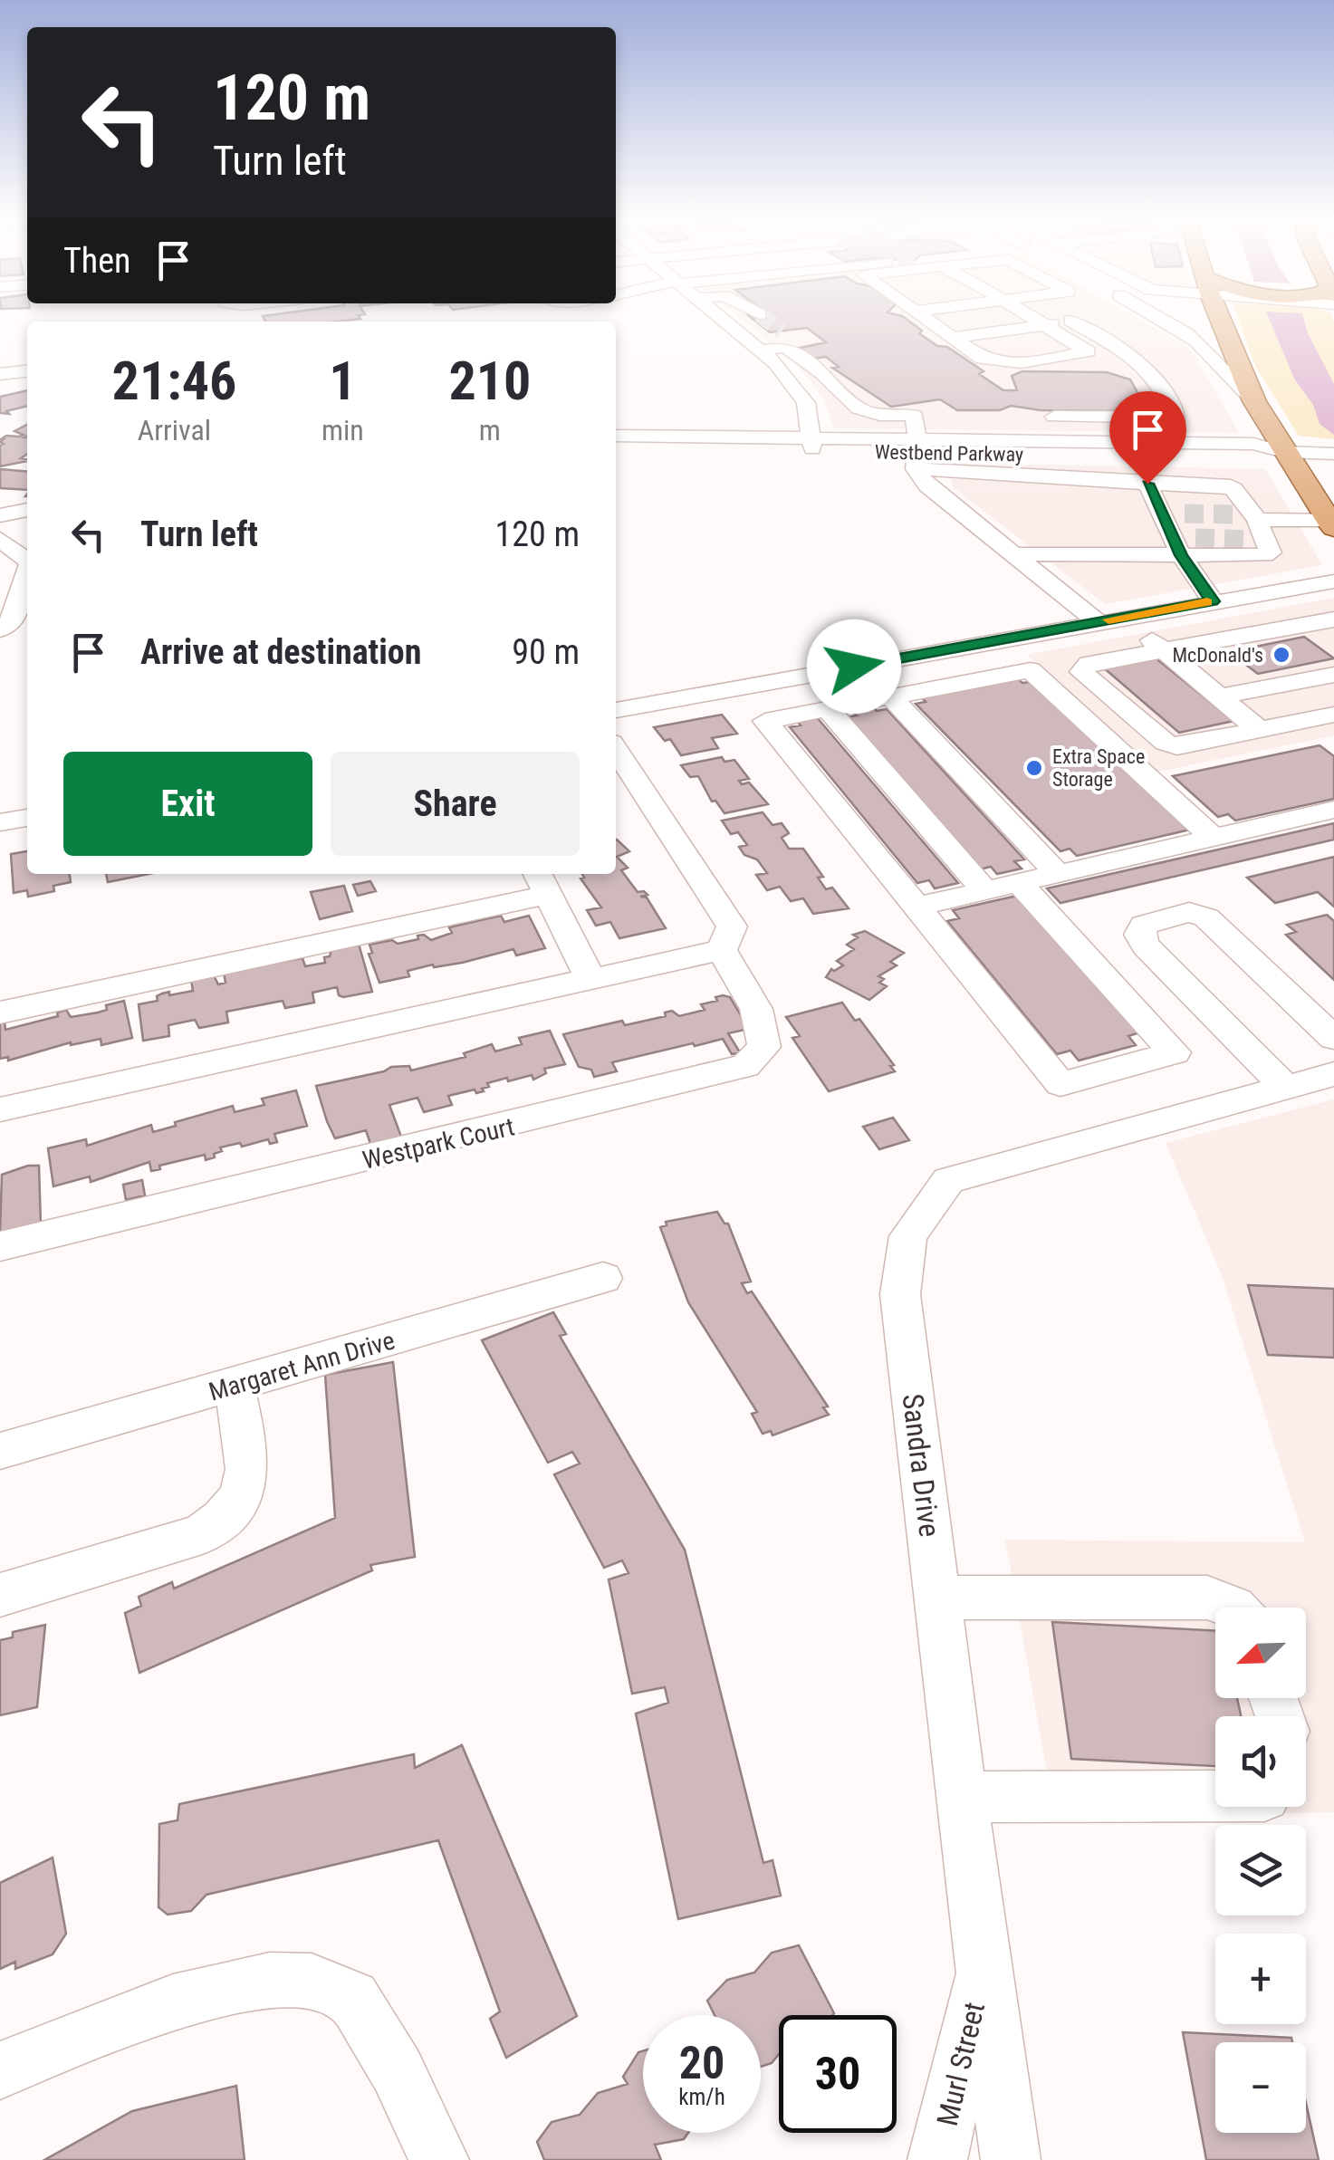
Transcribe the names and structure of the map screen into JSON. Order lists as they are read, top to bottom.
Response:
{
  "streets": {
    "street": [
      "Westbend Parkway",
      "Westpark Court",
      "Margaret Ann Drive",
      "Sandra Drive",
      "Murl Street"
    ]
  },
  "crossings": [
    ["Sandra Drive", "Murl Street"]
  ],
  "places": ["McDonald's", "Extra Space Storage"],
  "north": "bottom left",
  "page": {
    "turn": ["120 m", "Turn left"],
    "then": "Then",
    "eta": [
      "21:46",
      "Arrival",
      "1",
      "min",
      "210",
      "m"
    ],
    "list": [
      {
        "name": "Turn left",
        "value": "120 m"
      },
      {
        "name": "Arrive at destination",
        "value": "90 m"
      }
    ],
    "buttons": ["Exit", "Share"],
    "map_buttons": ["+", "−"],
    "speed": "20 km/h",
    "limit": "30"
  }
}
